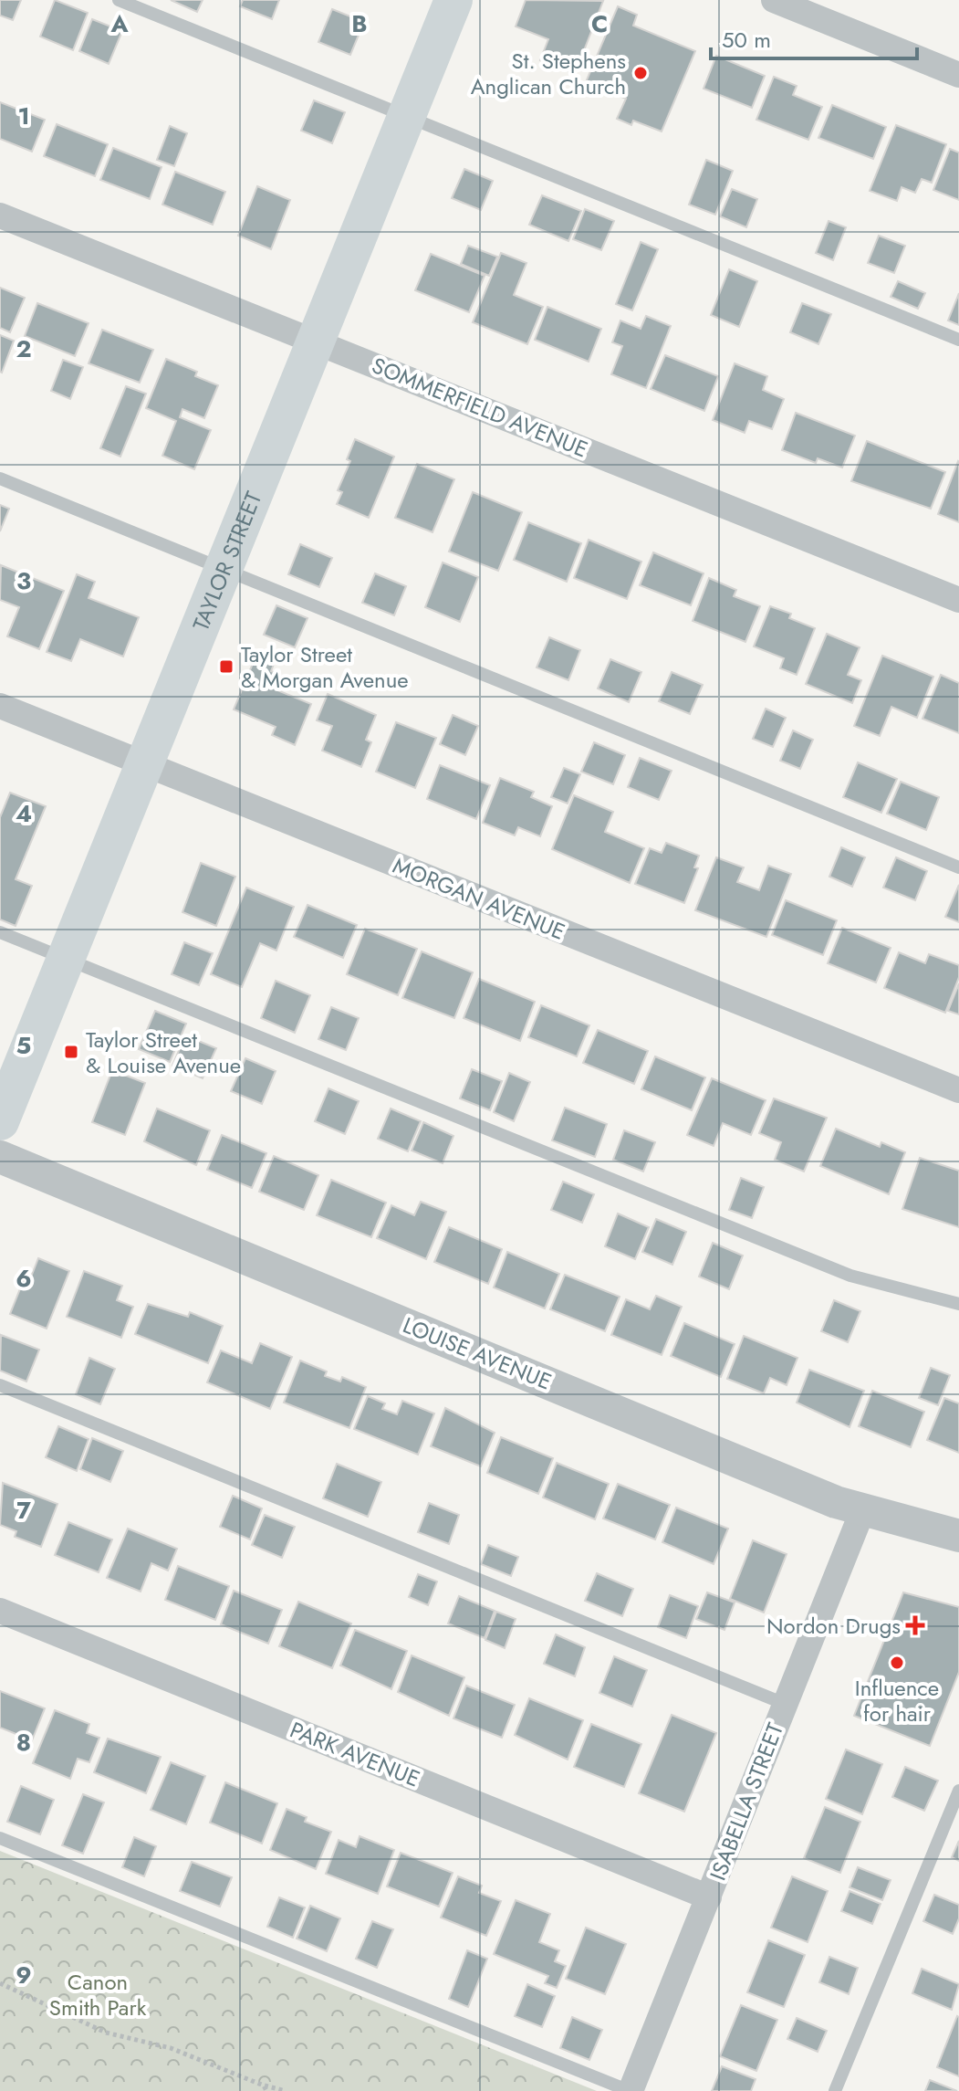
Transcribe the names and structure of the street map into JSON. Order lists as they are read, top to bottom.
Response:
{
  "streets": {
    "main road": ["TAYLOR STREET"],
    "street": [
      "SOMMERFIELD AVENUE",
      "MORGAN AVENUE",
      "LOUISE AVENUE",
      "PARK AVENUE",
      "ISABELLA STREET"
    ]
  },
  "crossings": [
    ["SOMMERFIELD AVENUE", "TAYLOR STREET"],
    ["TAYLOR STREET", "MORGAN AVENUE"],
    ["LOUISE AVENUE", "ISABELLA STREET"],
    ["PARK AVENUE", "ISABELLA STREET"]
  ],
  "parks": ["Canon Smith Park"],
  "places": {
    "other": ["St. Stephens Anglican Church", "Influence for hair"],
    "transit": ["Taylor Street & Morgan Avenue", "Taylor Street & Louise Avenue"],
    "health": ["Nordon Drugs"]
  },
  "scale_bar": "50 m",
  "grid": {
    "columns": ["A", "B", "C"],
    "rows": [
      "1",
      "2",
      "3",
      "4",
      "5",
      "6",
      "7",
      "8",
      "9"
    ]
  }
}
